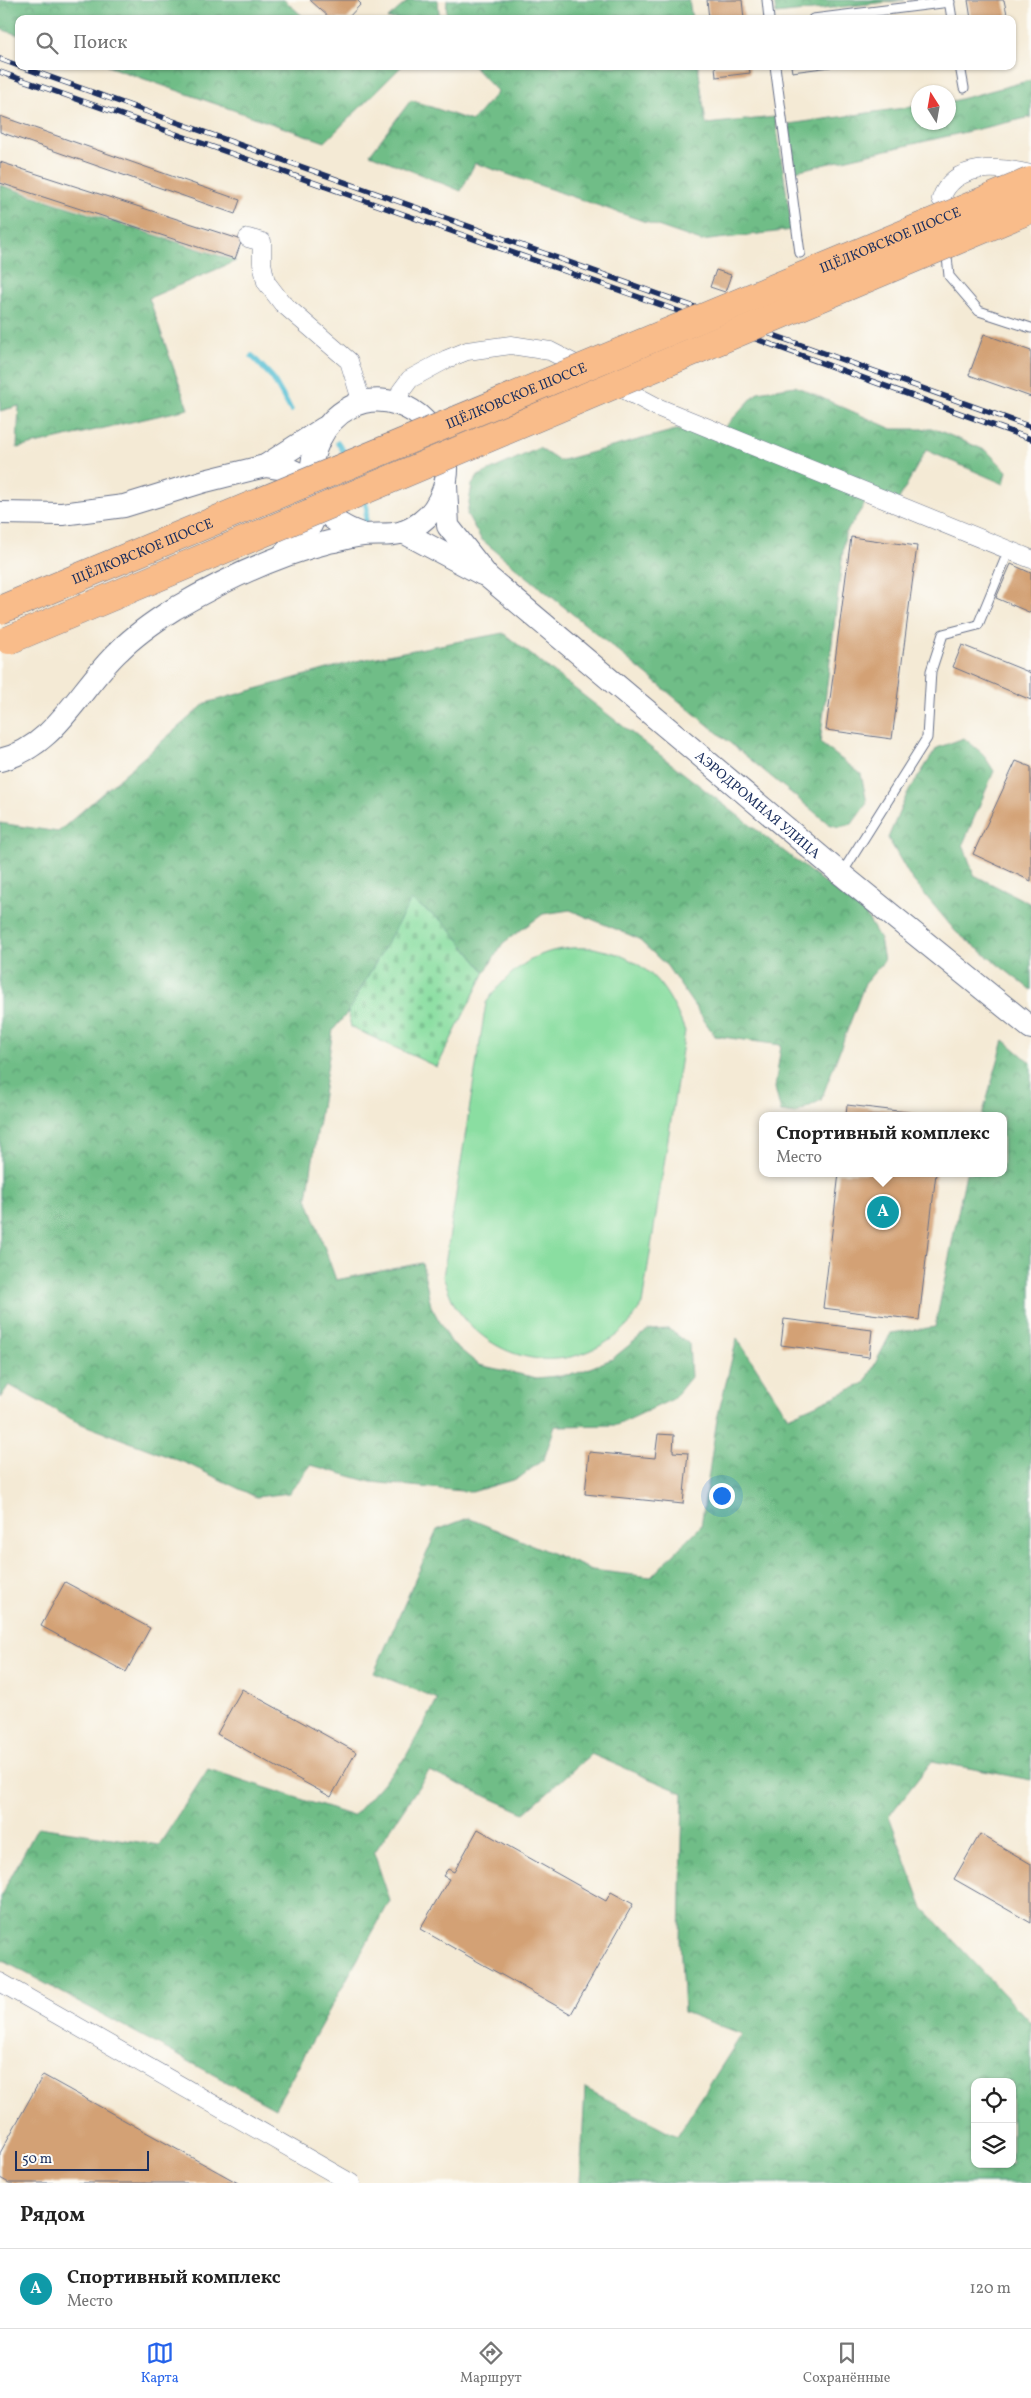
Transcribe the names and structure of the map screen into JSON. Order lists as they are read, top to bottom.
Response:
{
  "streets": {
    "main road": ["ЩЁЛКОВСКОЕ ШОССЕ"],
    "street": ["АЭРОДРОМНАЯ УЛИЦА"]
  },
  "scale_bar": "50 m",
  "north": "top",
  "page": {
    "search": "Поиск",
    "popup": ["Спортивный комплекс", "Место"],
    "pins": "A",
    "scale": "50 m",
    "heading": "Рядом",
    "list": [
      {
        "mark": "A",
        "name": "Спортивный комплекс",
        "note": "Место",
        "value": "120 m"
      }
    ],
    "nav": ["Карта", "Маршрут", "Сохранённые"]
  }
}
